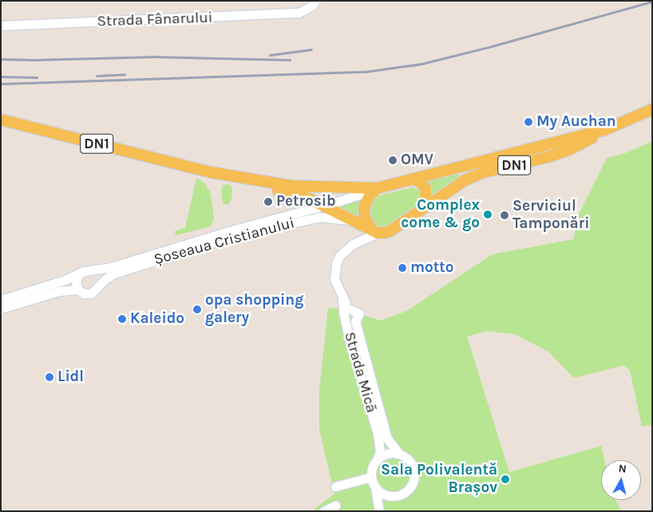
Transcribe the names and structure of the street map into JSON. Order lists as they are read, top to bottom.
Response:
{
  "streets": {
    "main road": ["DN1"],
    "street": ["Strada Fânarului", "Șoseaua Cristianului", "Strada Mică"]
  },
  "crossings": [
    ["DN1", "Șoseaua Cristianului"]
  ],
  "places": [
    "My Auchan",
    "OMV",
    "Petrosib",
    "Complex come & go",
    "Serviciul Tamponări",
    "motto",
    "opa shopping galery",
    "Kaleido",
    "Lidl",
    "Sala Polivalentă Brașov"
  ],
  "north": "top"
}
